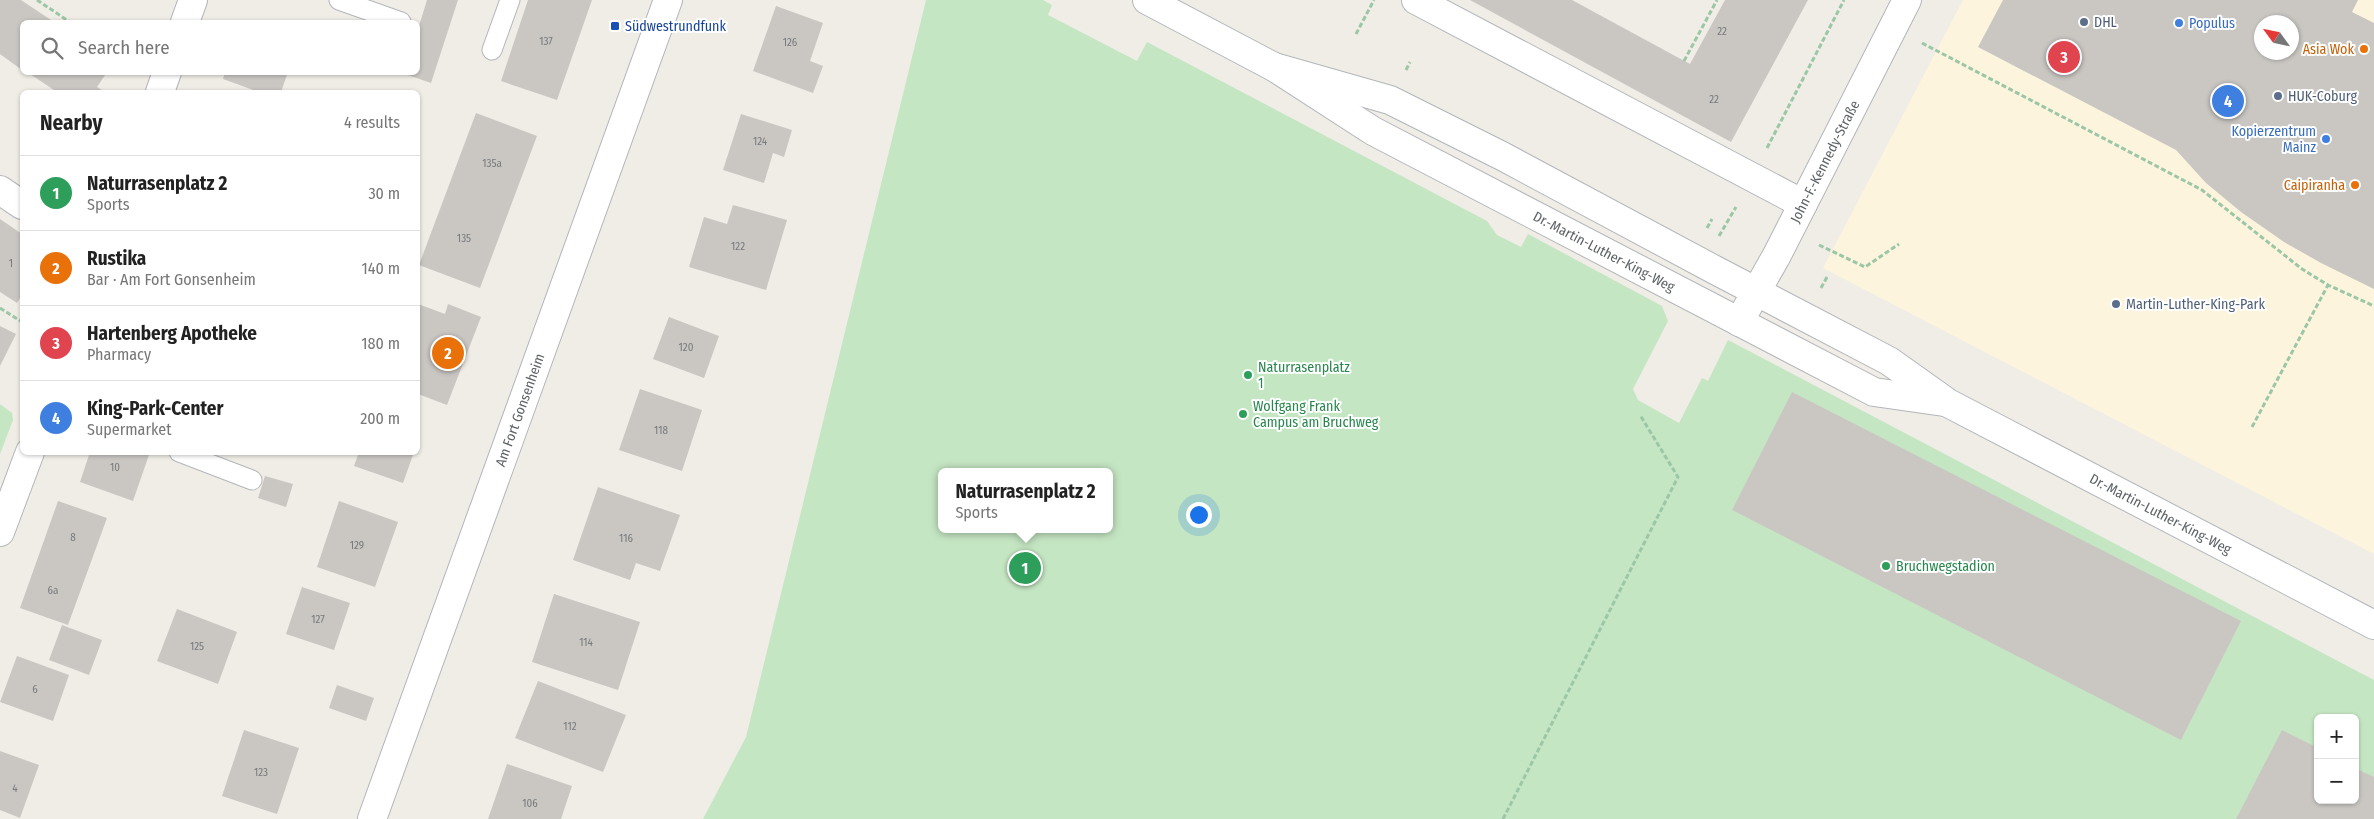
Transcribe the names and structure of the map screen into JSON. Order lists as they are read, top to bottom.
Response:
{
  "streets": {
    "street": ["John-F.-Kennedy-Straße", "Dr.-Martin-Luther-King-Weg", "Am Fort Gonsenheim"]
  },
  "crossings": [
    ["John-F.-Kennedy-Straße", "Dr.-Martin-Luther-King-Weg"]
  ],
  "places": {
    "other": [
      "DHL",
      "Populus",
      "Asia Wok",
      "HUK-Coburg",
      "Kopierzentrum Mainz",
      "Caipiranha",
      "Martin-Luther-King-Park",
      "Naturrasenplatz 1",
      "Wolfgang Frank Campus am Bruchweg",
      "Bruchwegstadion"
    ],
    "transit": ["Südwestrundfunk"]
  },
  "house_numbers": [
    "22",
    "137",
    "126",
    "22",
    "124",
    "135a",
    "135",
    "122",
    "1",
    "120",
    "118",
    "10",
    "8",
    "116",
    "129",
    "6a",
    "127",
    "114",
    "125",
    "6",
    "112",
    "123",
    "4",
    "106"
  ],
  "north": "top left",
  "page": {
    "search": "Search here",
    "pins": [
      "3",
      "4",
      "2",
      "1"
    ],
    "heading": ["Nearby", "4 results"],
    "list": [
      {
        "mark": "1",
        "name": "Naturrasenplatz 2",
        "note": "Sports",
        "value": "30 m"
      },
      {
        "mark": "2",
        "name": "Rustika",
        "note": "Bar · Am Fort Gonsenheim",
        "value": "140 m"
      },
      {
        "mark": "3",
        "name": "Hartenberg Apotheke",
        "note": "Pharmacy",
        "value": "180 m"
      },
      {
        "mark": "4",
        "name": "King-Park-Center",
        "note": "Supermarket",
        "value": "200 m"
      }
    ],
    "popup": ["Naturrasenplatz 2", "Sports"],
    "map_buttons": ["+", "−"]
  }
}
